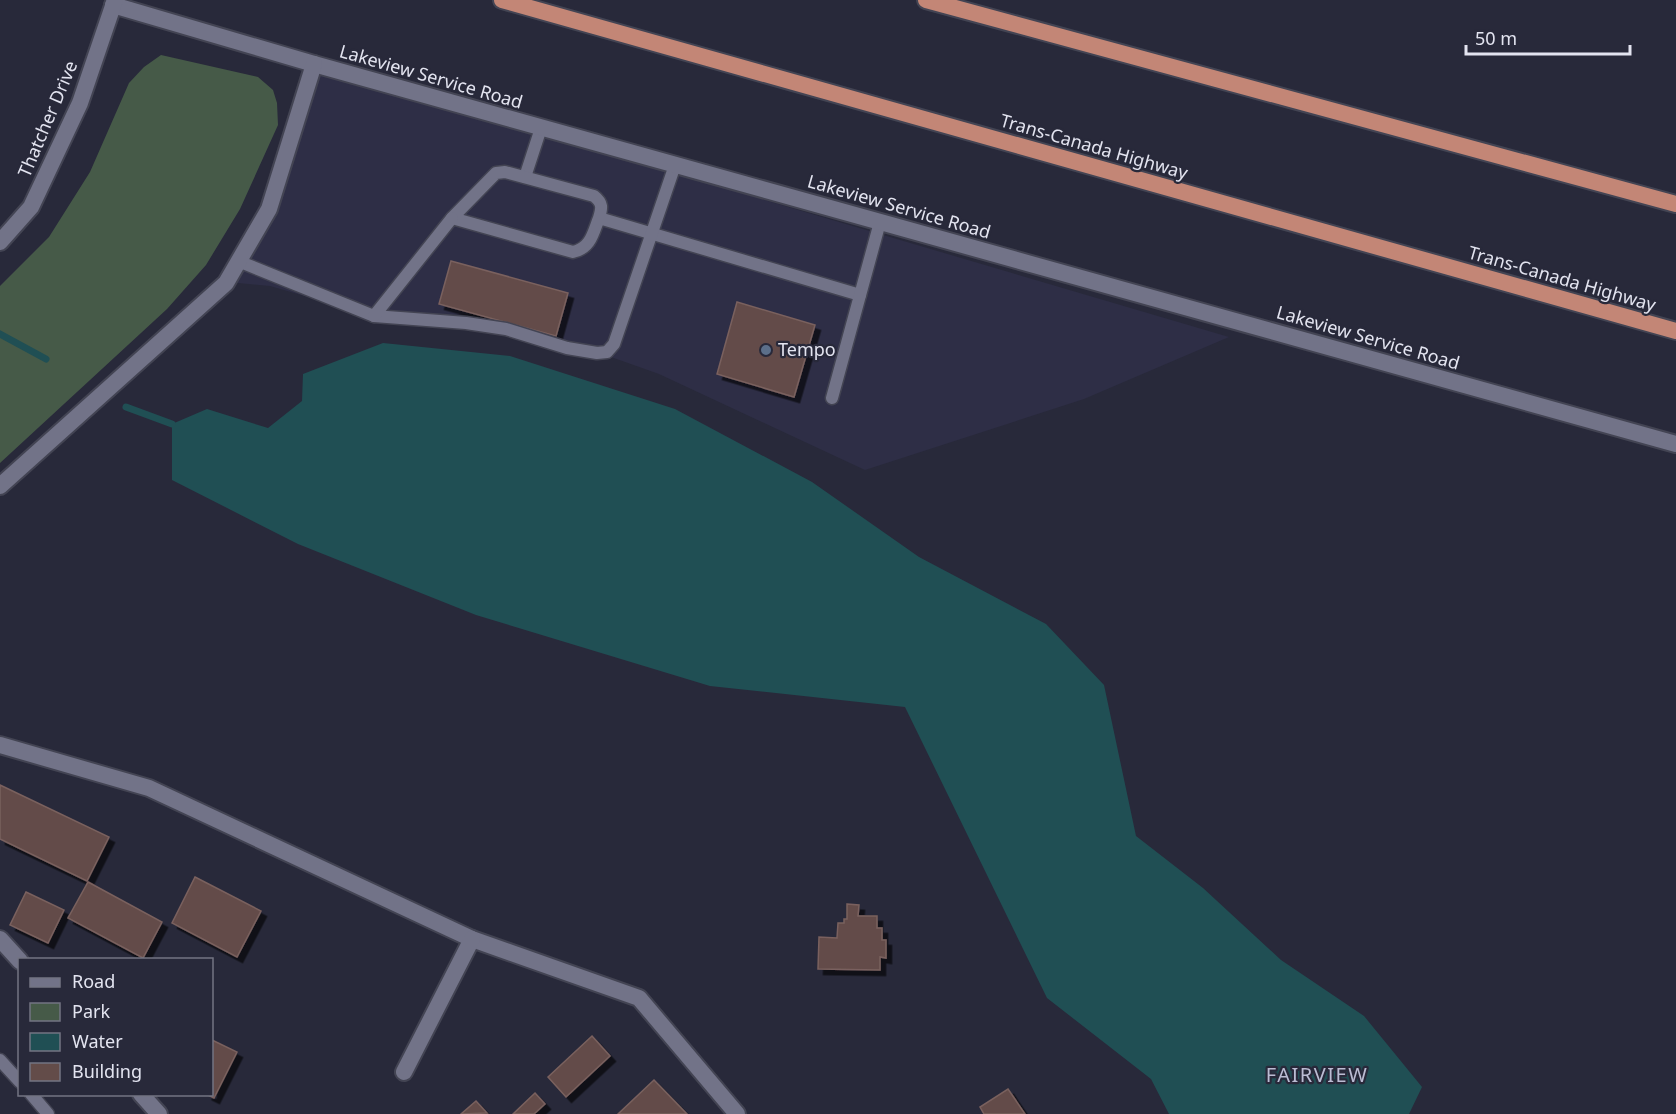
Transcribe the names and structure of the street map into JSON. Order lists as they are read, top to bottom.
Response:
{
  "streets": {
    "highway": ["Trans-Canada Highway"],
    "street": ["Lakeview Service Road", "Thatcher Drive"]
  },
  "crossings": [
    ["Lakeview Service Road", "Thatcher Drive"]
  ],
  "districts": ["FAIRVIEW"],
  "places": ["Tempo"],
  "legend": [
    "Road",
    "Park",
    "Water",
    "Building"
  ],
  "scale_bar": "50 m"
}
